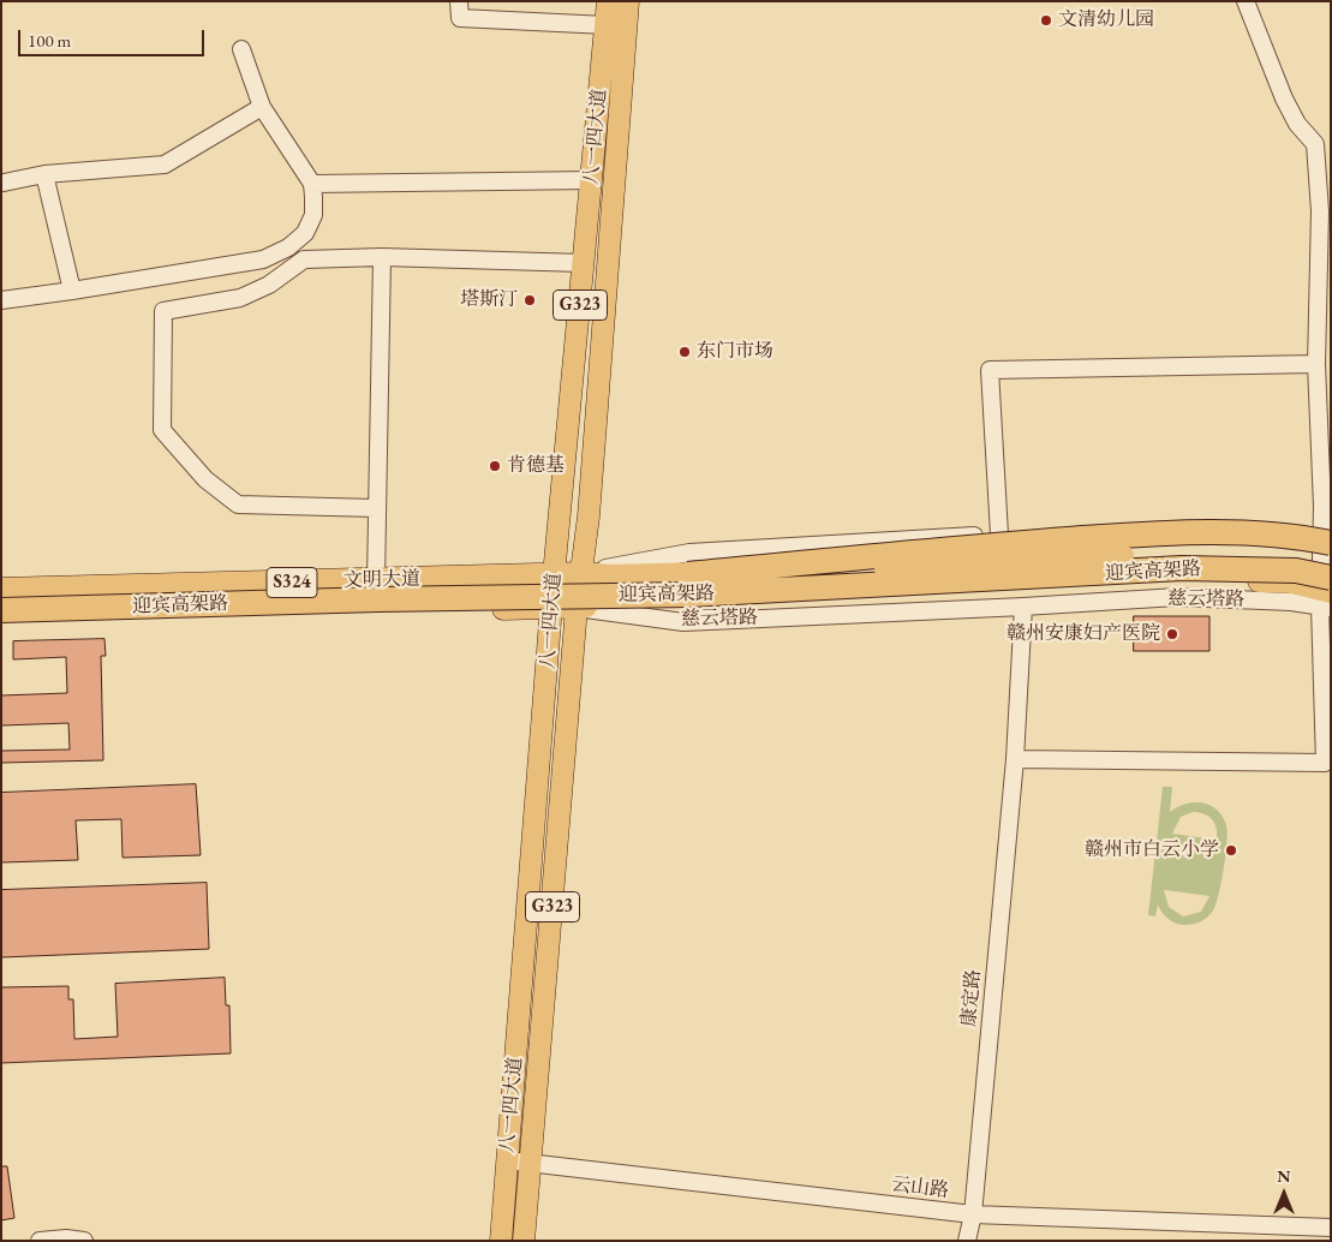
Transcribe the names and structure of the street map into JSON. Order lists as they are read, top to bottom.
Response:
{
  "streets": {
    "highway": ["迎宾高架路"],
    "main road": [
      "八一四大道",
      "G323",
      "文明大道",
      "S324",
      "慈云塔路"
    ],
    "street": ["康定路", "云山路"]
  },
  "crossings": [
    ["八一四大道", "文明大道"],
    ["八一四大道", "慈云塔路"],
    ["八一四大道", "云山路"],
    ["迎宾高架路", "慈云塔路"],
    ["文明大道", "慈云塔路"],
    ["慈云塔路", "康定路"],
    ["康定路", "云山路"]
  ],
  "places": [
    "文清幼儿园",
    "塔斯汀",
    "东门市场",
    "肯德基",
    "赣州安康妇产医院",
    "赣州市白云小学"
  ],
  "scale_bar": "100 m",
  "north": "top"
}
